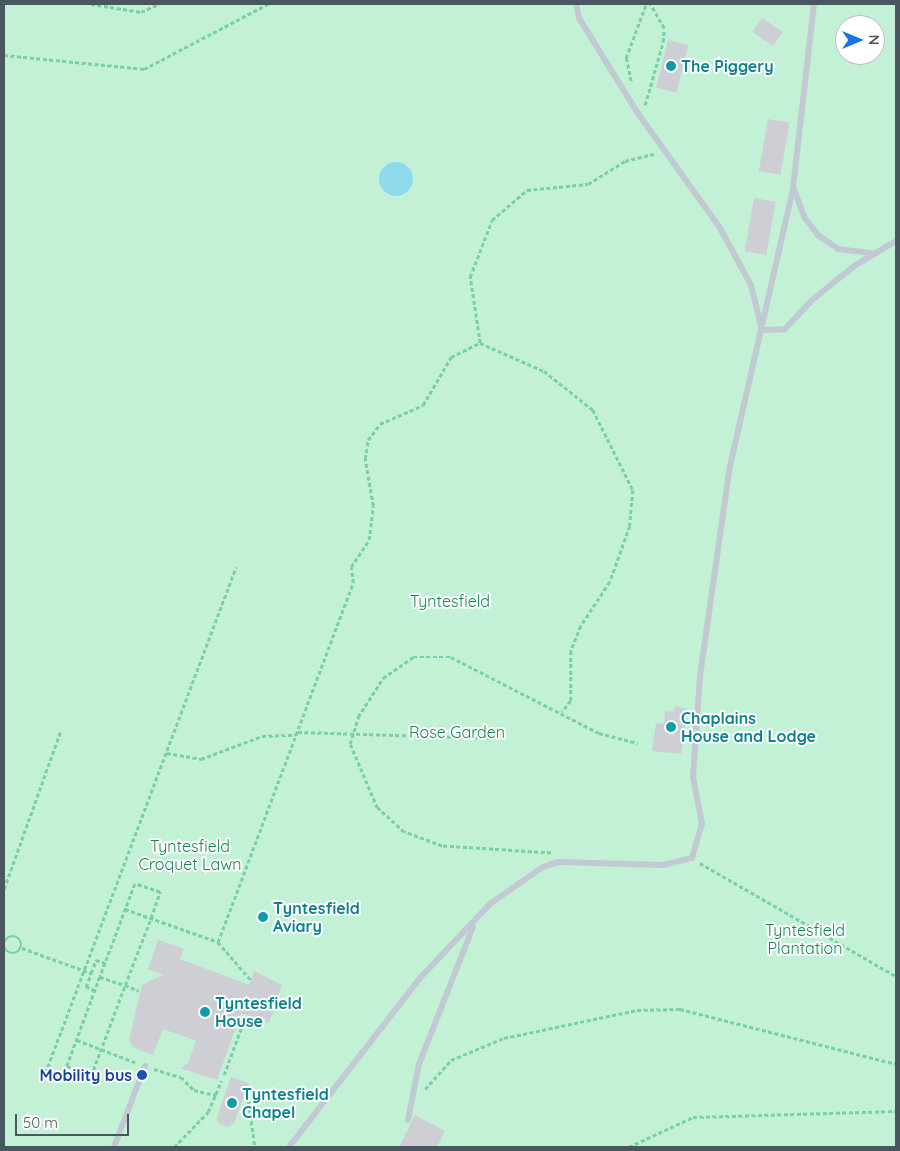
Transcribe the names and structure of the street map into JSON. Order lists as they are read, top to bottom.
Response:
{
  "parks": [
    "Tyntesfield",
    "Rose Garden",
    "Tyntesfield Croquet Lawn",
    "Tyntesfield Plantation"
  ],
  "places": [
    "The Piggery",
    "Chaplains House and Lodge",
    "Tyntesfield Aviary",
    "Tyntesfield House",
    "Mobility bus",
    "Tyntesfield Chapel"
  ],
  "scale_bar": "50 m",
  "north": "right"
}
